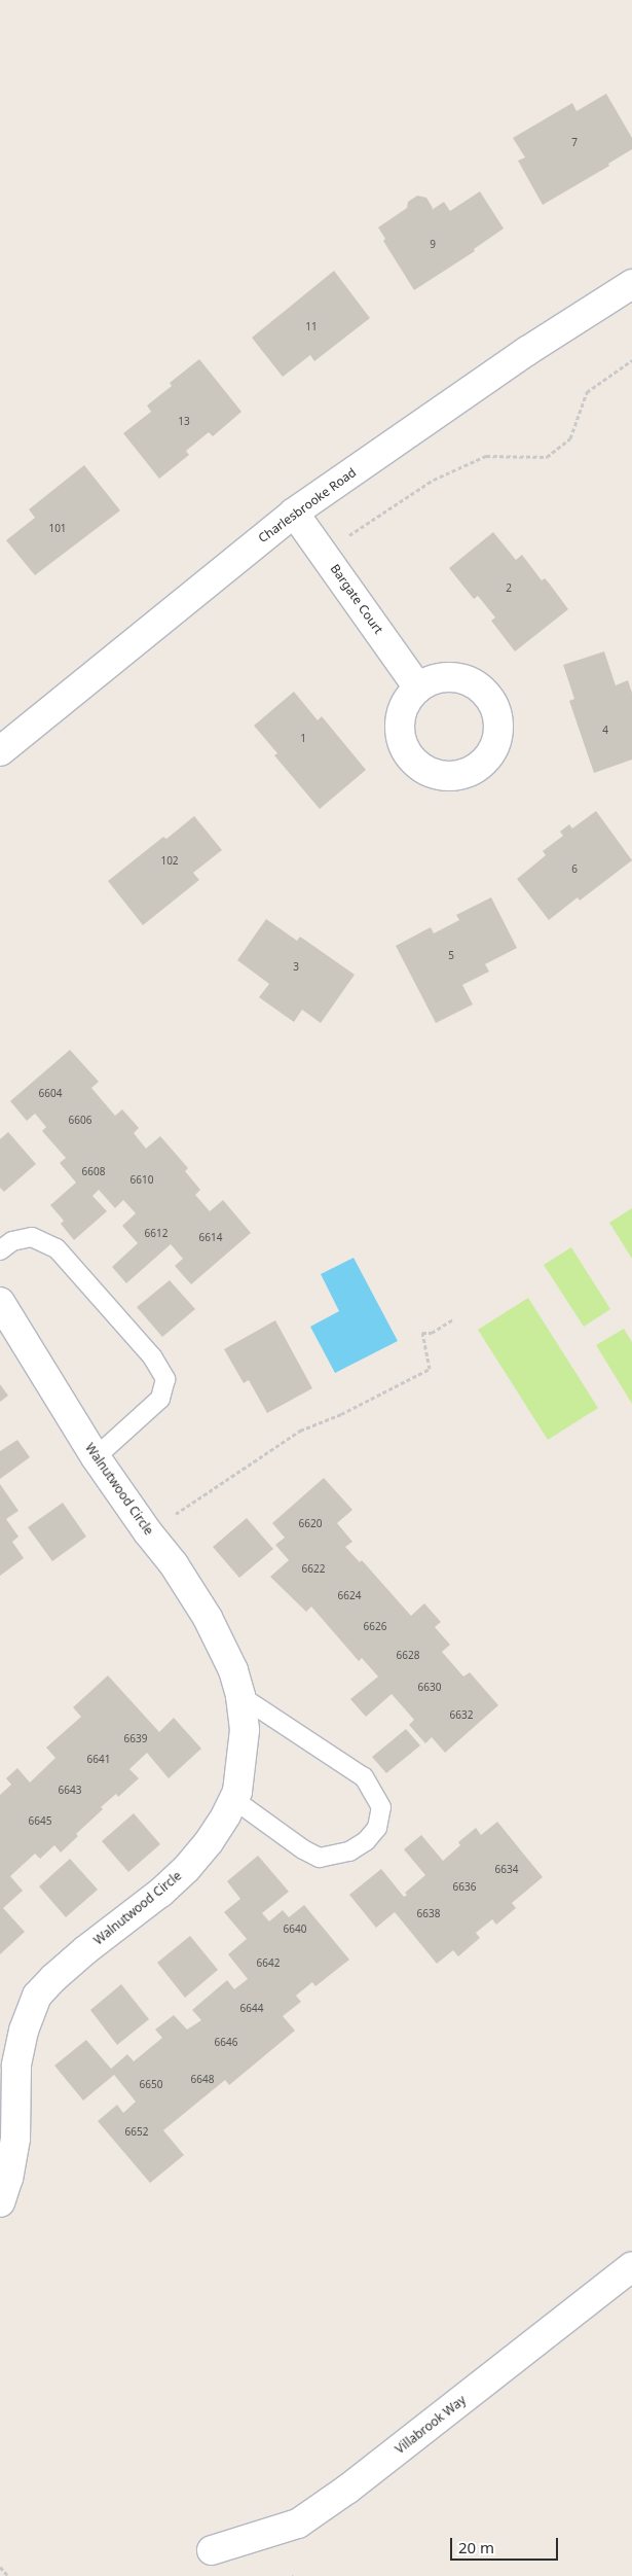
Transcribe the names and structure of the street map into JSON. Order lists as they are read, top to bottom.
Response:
{
  "streets": {
    "street": [
      "Charlesbrooke Road",
      "Bargate Court",
      "Walnutwood Circle",
      "Villabrook Way"
    ]
  },
  "crossings": [
    ["Charlesbrooke Road", "Bargate Court"]
  ],
  "house_numbers": [
    "7",
    "9",
    "11",
    "13",
    "101",
    "2",
    "4",
    "1",
    "102",
    "6",
    "5",
    "3",
    "6604",
    "6606",
    "6608",
    "6610",
    "6612",
    "6614",
    "6620",
    "6622",
    "6624",
    "6626",
    "6628",
    "6630",
    "6632",
    "6639",
    "6641",
    "6643",
    "6645",
    "6634",
    "6636",
    "6638",
    "6640",
    "6642",
    "6644",
    "6646",
    "6648",
    "6650",
    "6652"
  ],
  "scale_bar": "20 m"
}
